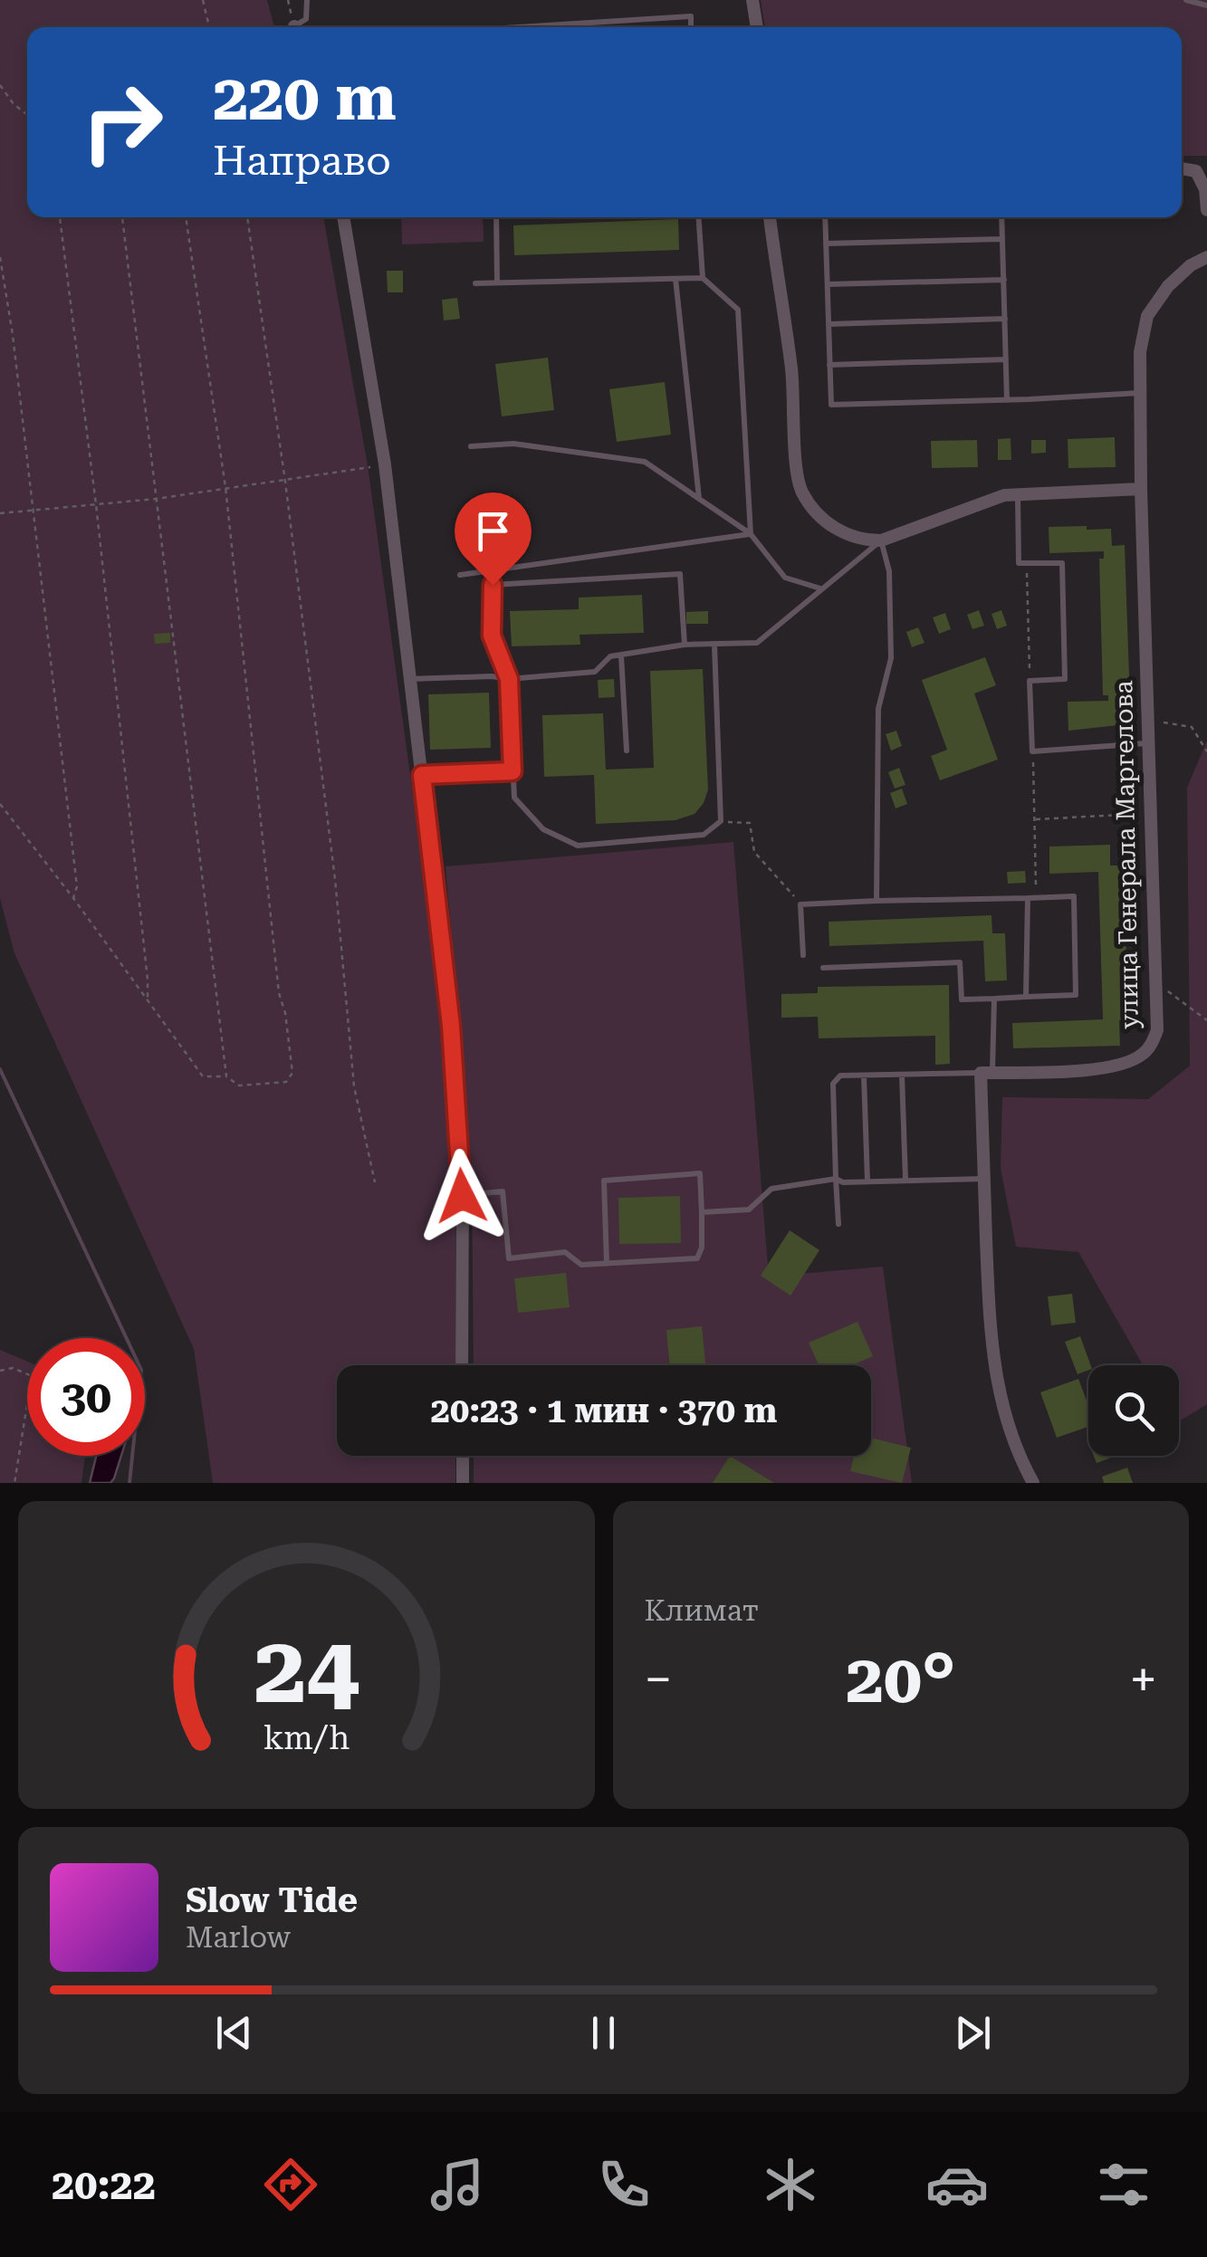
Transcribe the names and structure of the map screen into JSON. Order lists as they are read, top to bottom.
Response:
{
  "streets": {
    "street": ["улица Генерала Маргелова"]
  },
  "page": {
    "turn": ["220 m", "Направо"],
    "limit": "30",
    "trip": "20:23 · 1 мин · 370 m",
    "tile": "Климат",
    "heat": ["−", "20°", "+"],
    "song": ["Slow Tide", "Marlow"],
    "tabs": "20:22",
    "gauge": ["24", "km/h"]
  }
}
